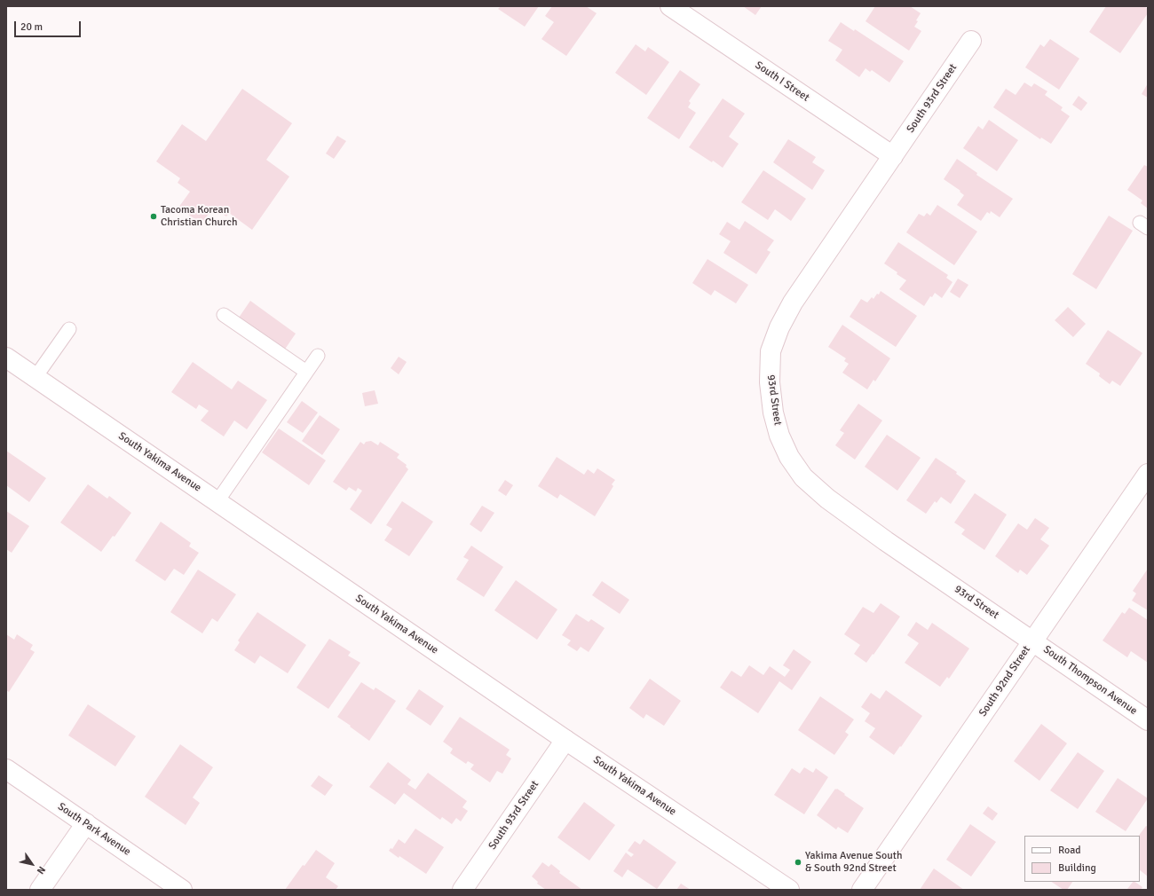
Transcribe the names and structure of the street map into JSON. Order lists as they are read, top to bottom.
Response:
{
  "streets": {
    "street": [
      "South I Street",
      "South 93rd Street",
      "93rd Street",
      "South Yakima Avenue",
      "South Thompson Avenue",
      "South 92nd Street",
      "South Park Avenue"
    ]
  },
  "crossings": [
    ["South I Street", "South 93rd Street"],
    ["South I Street", "93rd Street"],
    ["South 93rd Street", "93rd Street"],
    ["South 93rd Street", "South Yakima Avenue"],
    ["93rd Street", "South Thompson Avenue"],
    ["93rd Street", "South 92nd Street"],
    ["South Thompson Avenue", "South 92nd Street"]
  ],
  "places": ["Tacoma Korean Christian Church", "Yakima Avenue South & South 92nd Street"],
  "legend": ["Road", "Building"],
  "scale_bar": "20 m",
  "north": "bottom right"
}
